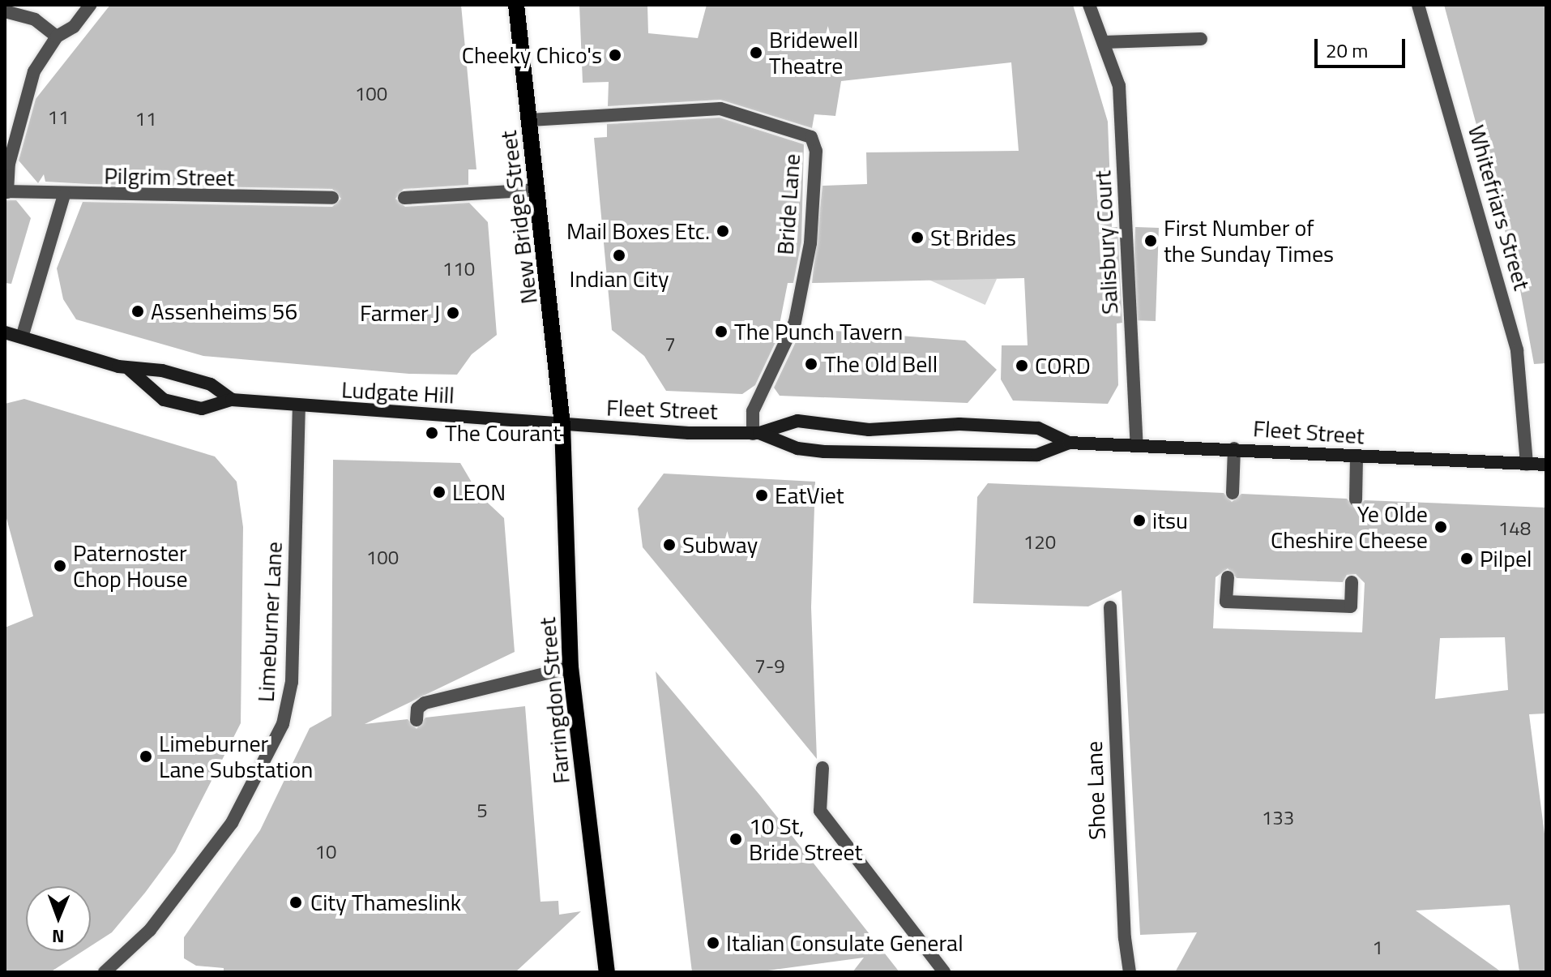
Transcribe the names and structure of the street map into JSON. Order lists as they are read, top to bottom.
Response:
{
  "streets": {
    "main road": ["New Bridge Street", "Farringdon Street"],
    "street": [
      "Pilgrim Street",
      "Bride Lane",
      "Whitefriars Street",
      "Salisbury Court",
      "Ludgate Hill",
      "Fleet Street",
      "Limeburner Lane",
      "Shoe Lane"
    ]
  },
  "crossings": [
    ["Bride Lane", "New Bridge Street"],
    ["Bride Lane", "Fleet Street"],
    ["Whitefriars Street", "Fleet Street"],
    ["New Bridge Street", "Ludgate Hill"],
    ["New Bridge Street", "Fleet Street"],
    ["New Bridge Street", "Farringdon Street"],
    ["Salisbury Court", "Fleet Street"],
    ["Ludgate Hill", "Fleet Street"],
    ["Ludgate Hill", "Limeburner Lane"],
    ["Ludgate Hill", "Farringdon Street"],
    ["Fleet Street", "Farringdon Street"]
  ],
  "places": [
    "Bridewell Theatre",
    "Cheeky Chico's",
    "Mail Boxes Etc.",
    "St Brides",
    "First Number of the Sunday Times",
    "Indian City",
    "Assenheims 56",
    "Farmer J",
    "The Punch Tavern",
    "The Old Bell",
    "CORD",
    "The Courant",
    "LEON",
    "EatViet",
    "itsu",
    "Ye Olde Cheshire Cheese",
    "Subway",
    "Pilpel",
    "Paternoster Chop House",
    "Limeburner Lane Substation",
    "10 St, Bride Street",
    "City Thameslink",
    "Italian Consulate General"
  ],
  "house_numbers": [
    "100",
    "11",
    "11",
    "110",
    "7",
    "148",
    "120",
    "100",
    "7-9",
    "5",
    "133",
    "10",
    "1"
  ],
  "scale_bar": "20 m",
  "north": "bottom"
}
